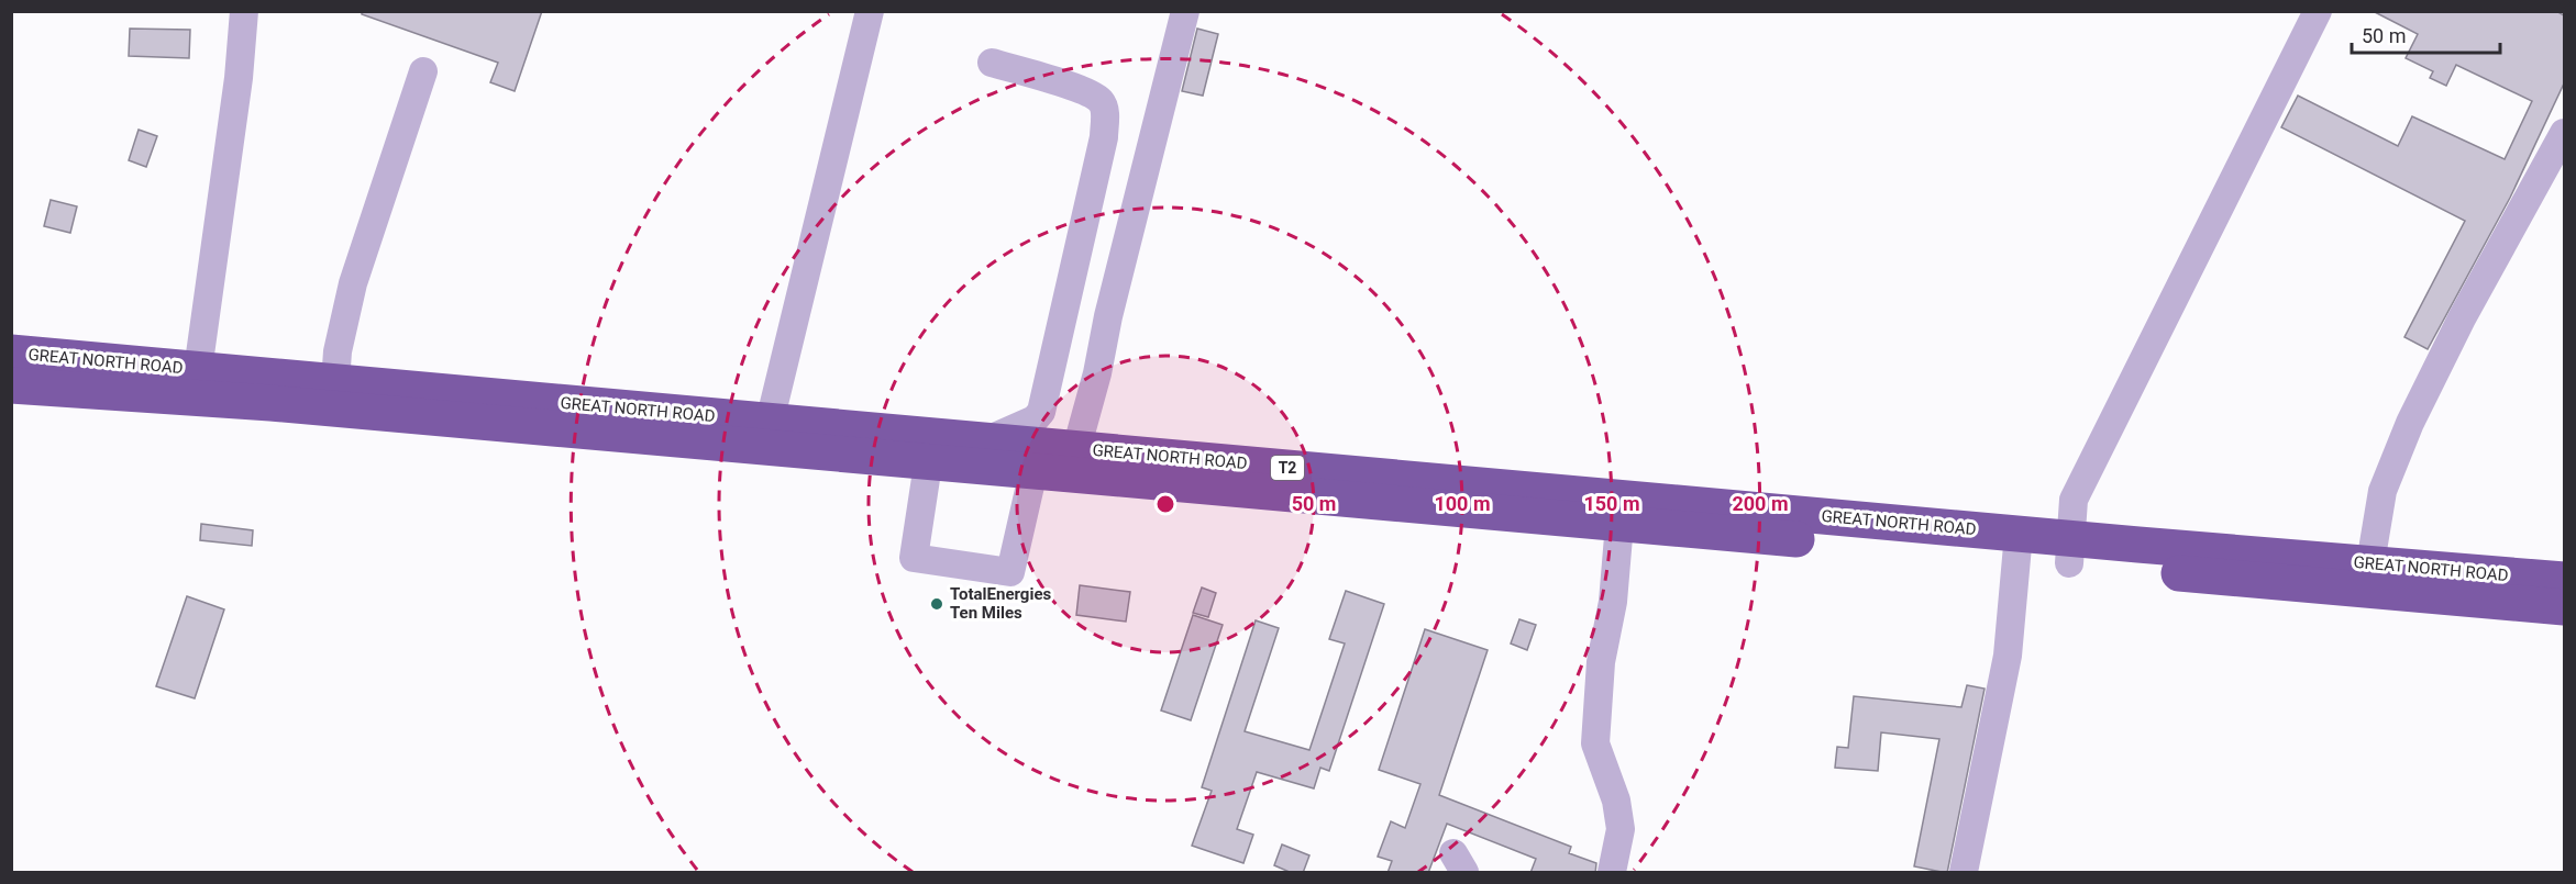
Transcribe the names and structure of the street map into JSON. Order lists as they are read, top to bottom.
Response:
{
  "streets": {
    "highway": ["GREAT NORTH ROAD", "T2"]
  },
  "places": ["TotalEnergies Ten Miles"],
  "scale_bar": "50 m",
  "rings": [
    "50 m",
    "100 m",
    "150 m",
    "200 m"
  ]
}
